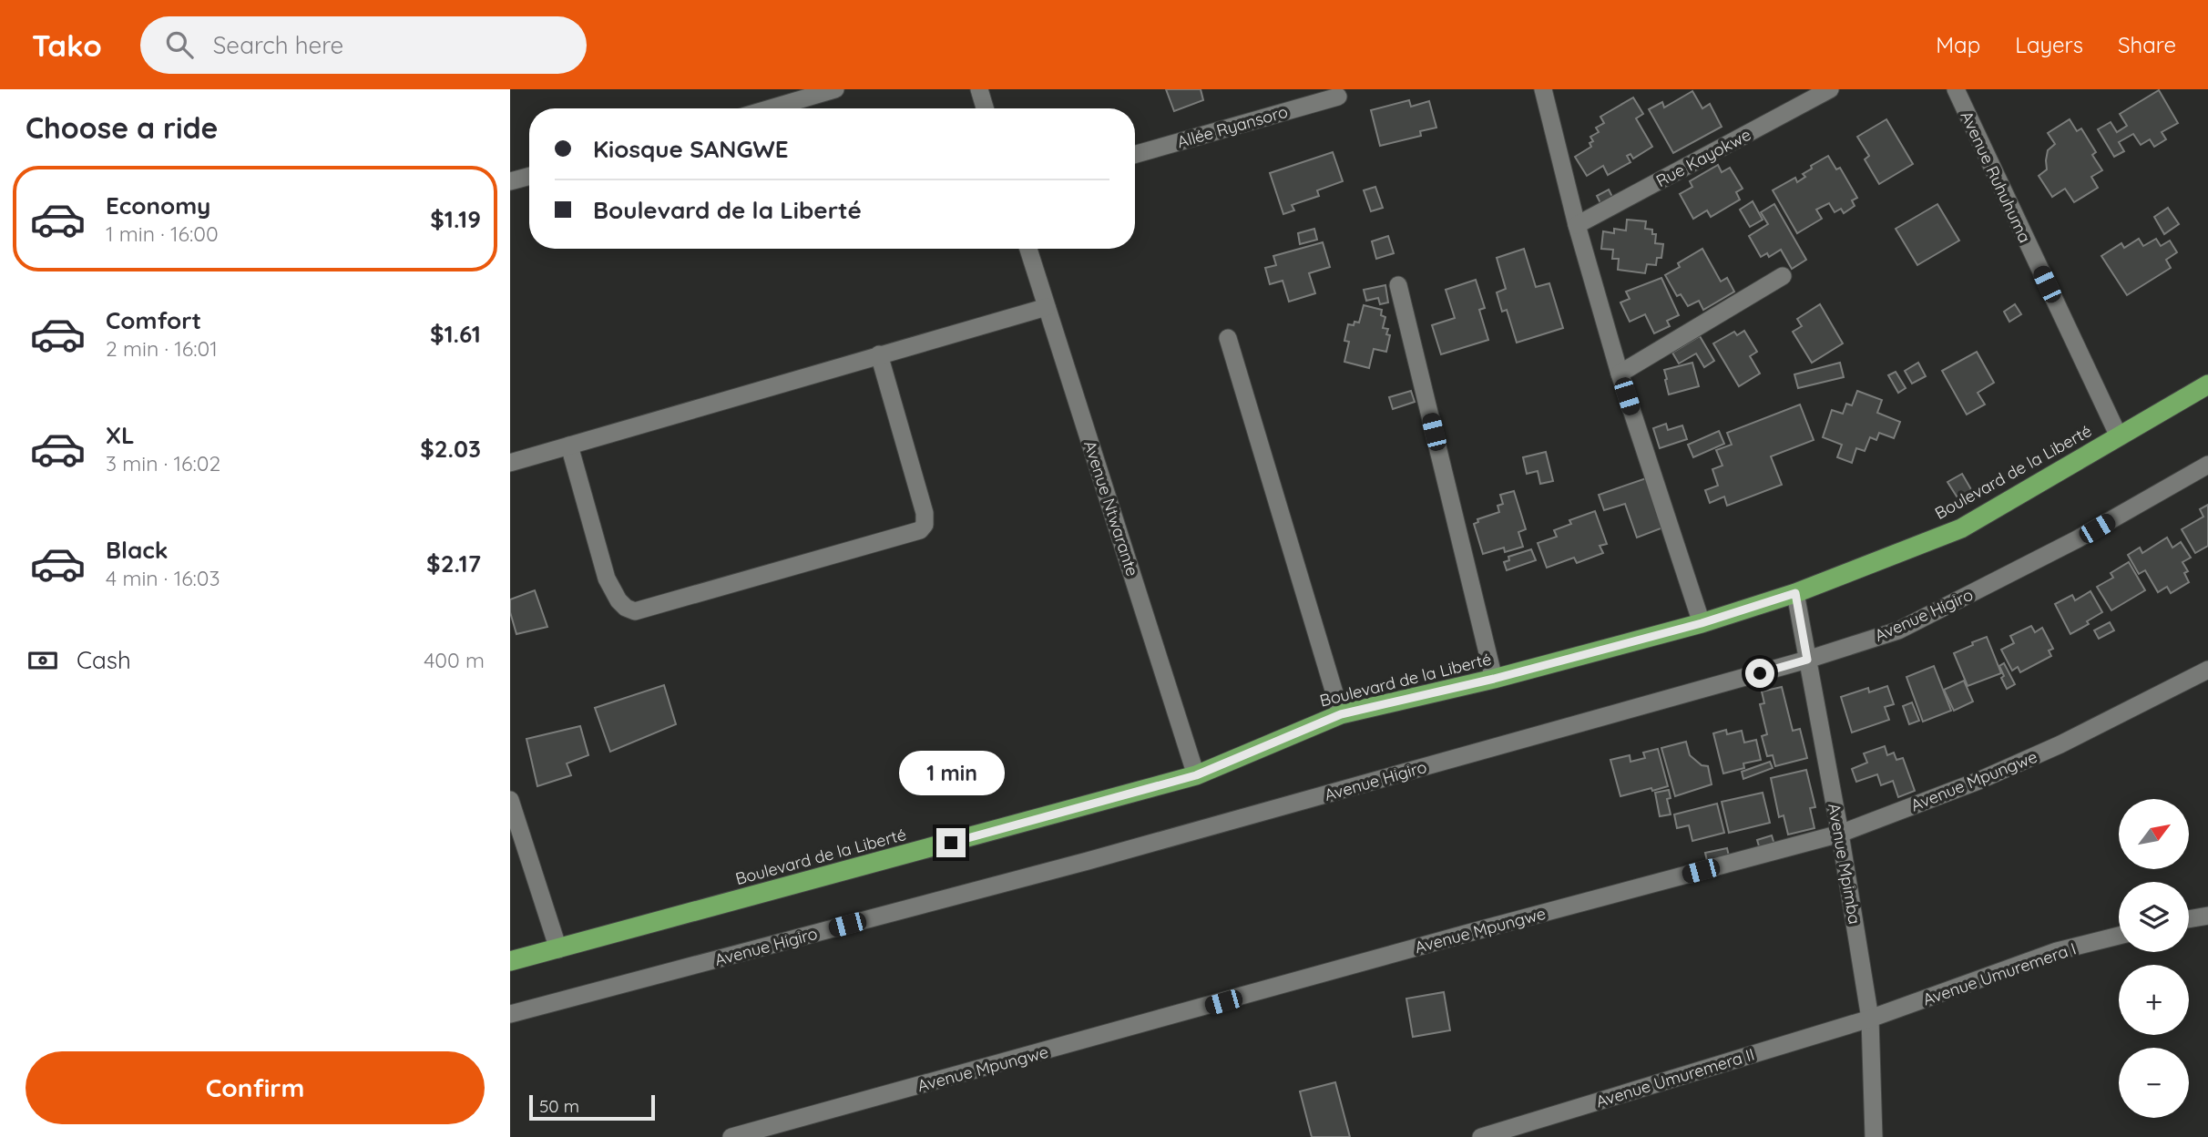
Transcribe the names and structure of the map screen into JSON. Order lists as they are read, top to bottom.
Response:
{
  "streets": {
    "highway": ["Boulevard de la Liberté"],
    "street": [
      "Allée Ryansoro",
      "Rue Kayokwe",
      "Avenue Ruhuhuma",
      "Avenue Ntwarante",
      "Avenue Higiro",
      "Avenue Mpungwe",
      "Avenue Mpimba",
      "Avenue Umuremera I",
      "Avenue Umuremera II"
    ]
  },
  "crossings": [
    ["Avenue Ruhuhuma", "Boulevard de la Liberté"],
    ["Boulevard de la Liberté", "Avenue Ntwarante"],
    ["Boulevard de la Liberté", "Avenue Mpimba"],
    ["Avenue Higiro", "Avenue Mpimba"],
    ["Avenue Mpungwe", "Avenue Mpimba"],
    ["Avenue Mpimba", "Avenue Umuremera I"],
    ["Avenue Mpimba", "Avenue Umuremera II"],
    ["Avenue Umuremera I", "Avenue Umuremera II"]
  ],
  "scale_bar": "50 m",
  "north": "top right",
  "page": {
    "header": "Tako",
    "search": "Search here",
    "nav": ["Map", "Layers", "Share"],
    "heading": "Choose a ride",
    "banner": ["Kiosque SANGWE", "Boulevard de la Liberté"],
    "list": [
      {
        "name": "Economy",
        "note": "1 min · 16:00",
        "value": "$1.19"
      },
      {
        "name": "Comfort",
        "note": "2 min · 16:01",
        "value": "$1.61"
      },
      {
        "name": "XL",
        "note": "3 min · 16:02",
        "value": "$2.03"
      },
      {
        "name": "Black",
        "note": "4 min · 16:03",
        "value": "$2.17"
      }
    ],
    "pay": ["Cash", "400 m"],
    "bubble": "1 min",
    "map_buttons": ["+", "−"],
    "buttons": "Confirm",
    "scale": "50 m"
  }
}
